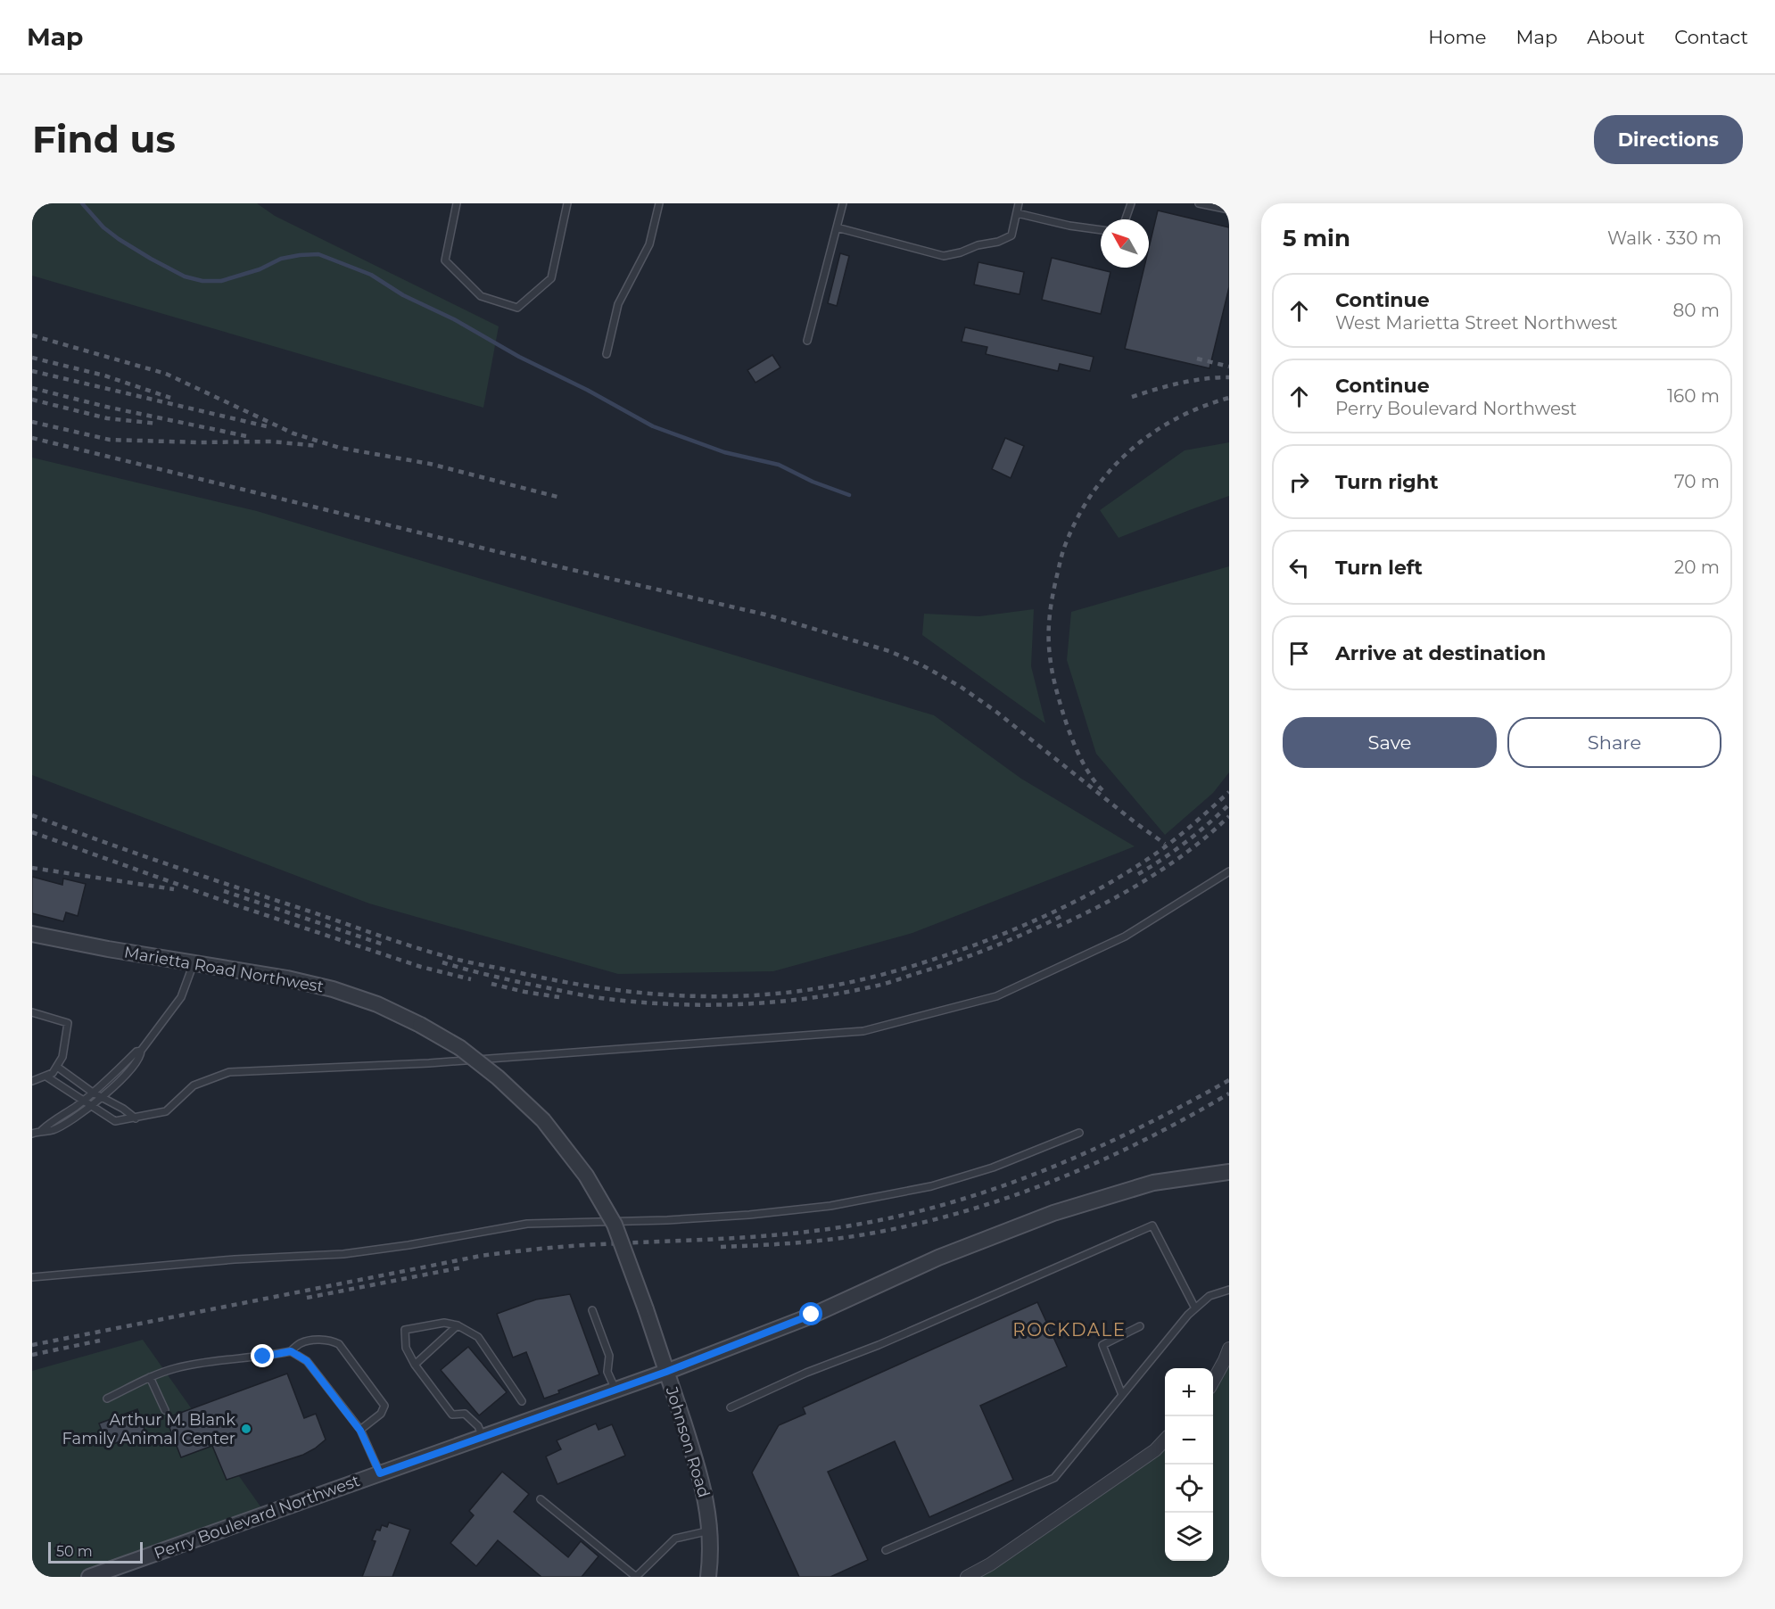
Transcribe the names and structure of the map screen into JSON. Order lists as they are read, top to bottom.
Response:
{
  "streets": {
    "street": ["Marietta Road Northwest", "Johnson Road", "Perry Boulevard Northwest"]
  },
  "crossings": [
    ["Marietta Road Northwest", "Johnson Road"],
    ["Marietta Road Northwest", "Perry Boulevard Northwest"],
    ["Johnson Road", "Perry Boulevard Northwest"]
  ],
  "districts": ["ROCKDALE"],
  "places": ["Arthur M. Blank Family Animal Center"],
  "scale_bar": "50 m",
  "north": "top left",
  "page": {
    "header": "Map",
    "nav": [
      "Home",
      "Map",
      "About",
      "Contact"
    ],
    "buttons": [
      "Directions",
      ["Save", "Share"]
    ],
    "title": "Find us",
    "heading": ["5 min", "Walk · 330 m"],
    "list": [
      ["Continue", "West Marietta Street Northwest", "80 m"],
      ["Continue", "Perry Boulevard Northwest", "160 m"],
      ["Turn right", "70 m"],
      ["Turn left", "20 m"],
      "Arrive at destination"
    ],
    "map_buttons": ["+", "−"],
    "scale": "50 m"
  }
}
